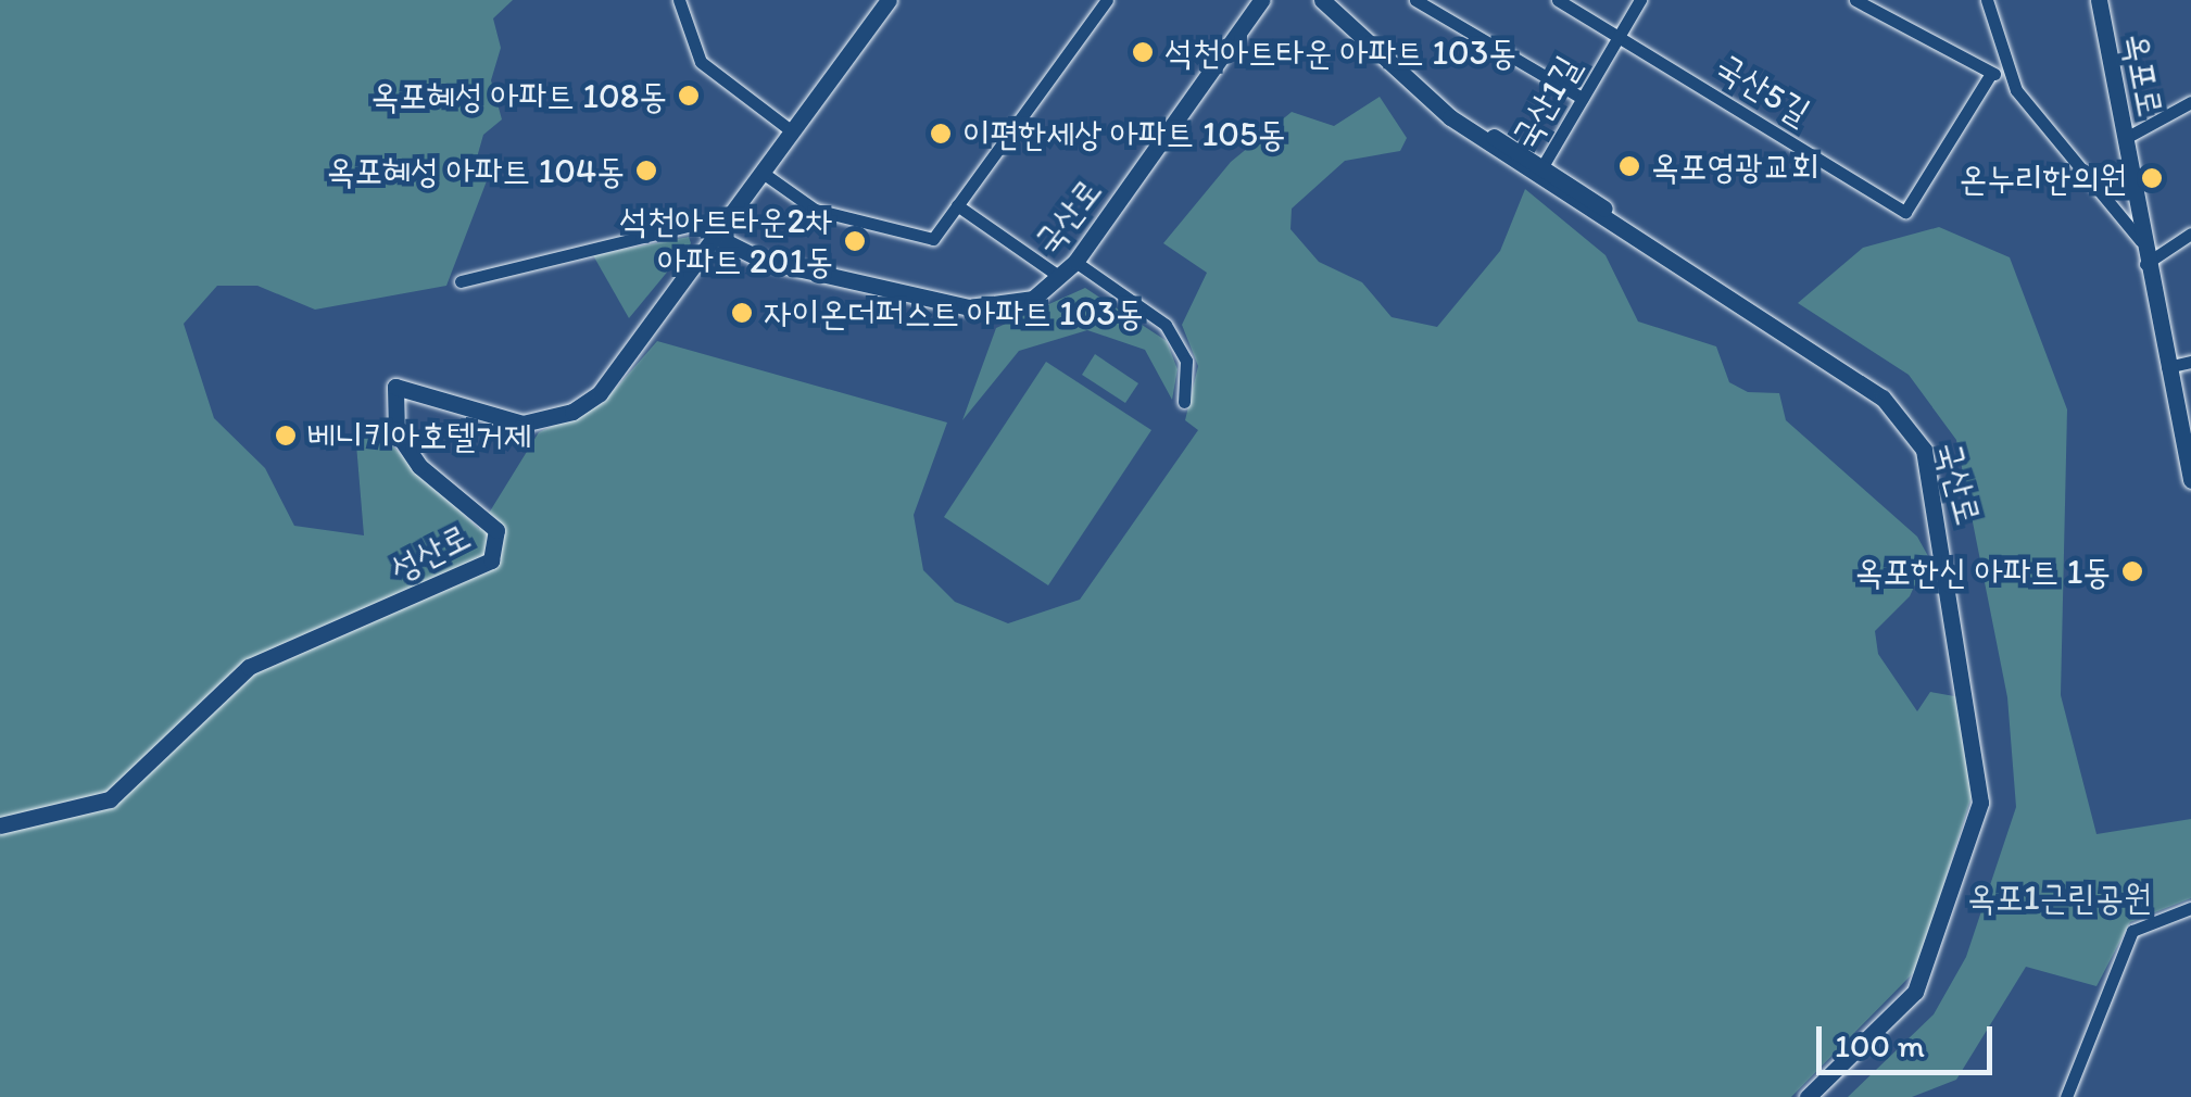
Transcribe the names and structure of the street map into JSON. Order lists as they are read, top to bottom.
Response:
{
  "streets": {
    "street": [
      "옥포로",
      "국산5길",
      "국산1길",
      "국산로",
      "성산로"
    ]
  },
  "crossings": [
    ["국산5길", "국산1길"],
    ["국산1길", "국산로"],
    ["국산로", "성산로"]
  ],
  "parks": ["옥포1근린공원"],
  "places": [
    "석천아트타운 아파트 103동",
    "옥포혜성 아파트 108동",
    "이편한세상 아파트 105동",
    "옥포영광교회",
    "옥포혜성 아파트 104동",
    "온누리한의원",
    "석천아트타운2차 아파트 201동",
    "자이온더퍼스트 아파트 103동",
    "베니키아호텔거제",
    "옥포한신 아파트 1동"
  ],
  "scale_bar": "100 m"
}
